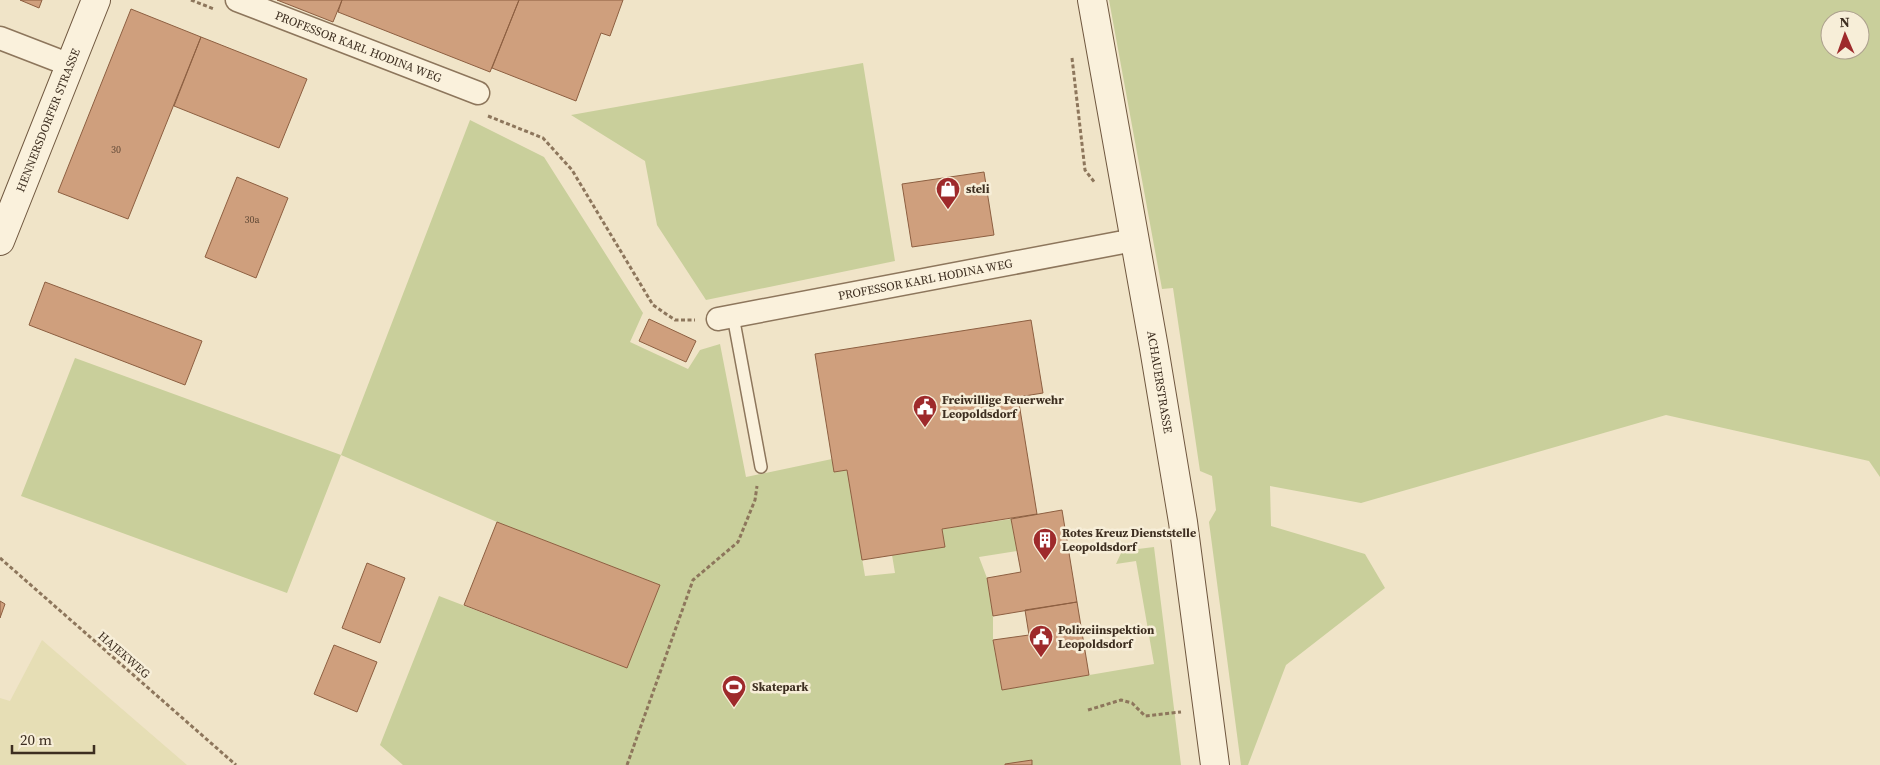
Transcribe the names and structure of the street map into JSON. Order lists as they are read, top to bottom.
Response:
{
  "streets": {
    "street": ["PROFESSOR KARL HODINA WEG", "HENNERSDORFER STRASSE", "ACHAUERSTRASSE"],
    "path": ["HAJEKWEG"]
  },
  "crossings": [
    ["PROFESSOR KARL HODINA WEG", "ACHAUERSTRASSE"]
  ],
  "places": {
    "shop": ["steli"],
    "public building": ["Freiwillige Feuerwehr Leopoldsdorf", "Polizeiinspektion Leopoldsdorf"],
    "building": ["Rotes Kreuz Dienststelle Leopoldsdorf"],
    "sports": ["Skatepark"]
  },
  "house_numbers": ["30", "30a"],
  "scale_bar": "20 m",
  "north": "top"
}
